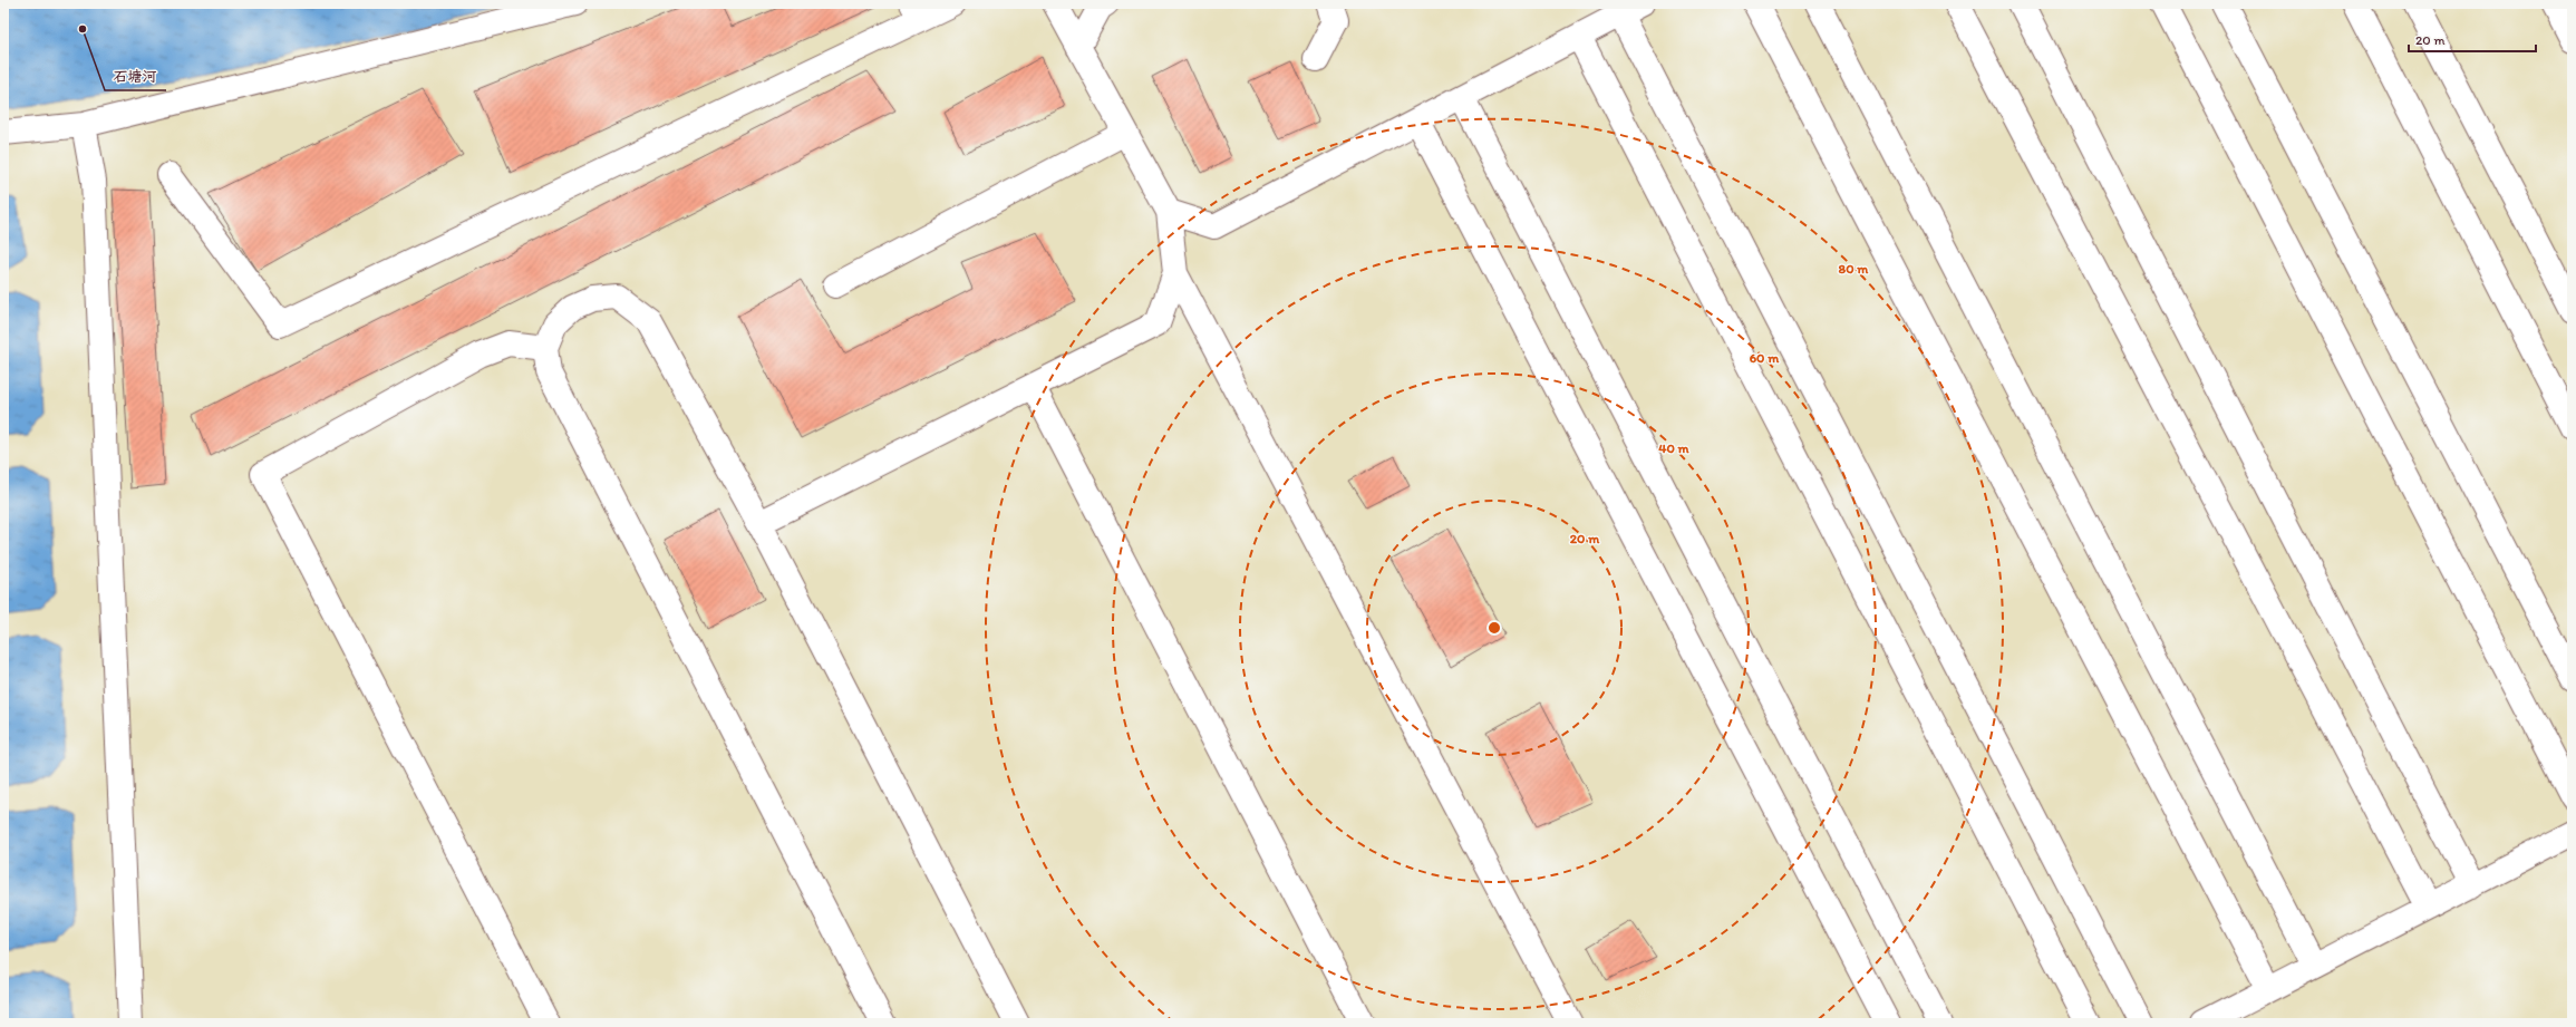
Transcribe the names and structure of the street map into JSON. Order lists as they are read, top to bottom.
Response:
{
  "places": ["石塘河"],
  "scale_bar": "20 m",
  "rings": [
    "80 m",
    "60 m",
    "40 m",
    "20 m"
  ]
}
